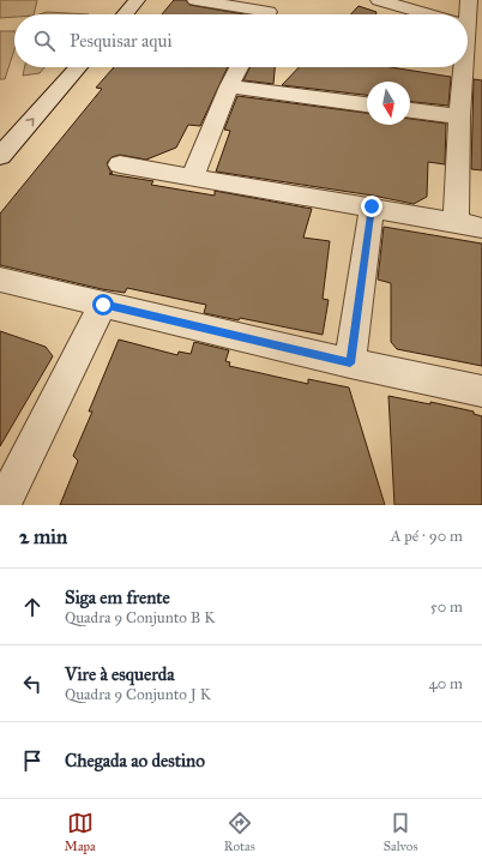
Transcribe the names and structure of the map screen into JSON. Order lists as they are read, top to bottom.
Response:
{
  "north": "bottom",
  "page": {
    "search": "Pesquisar aqui",
    "heading": ["2 min", "A pé · 90 m"],
    "list": [
      ["Siga em frente", "Quadra 9 Conjunto B K", "50 m"],
      ["Vire à esquerda", "Quadra 9 Conjunto J K", "40 m"],
      "Chegada ao destino"
    ],
    "nav": ["Mapa", "Rotas", "Salvos"]
  }
}
